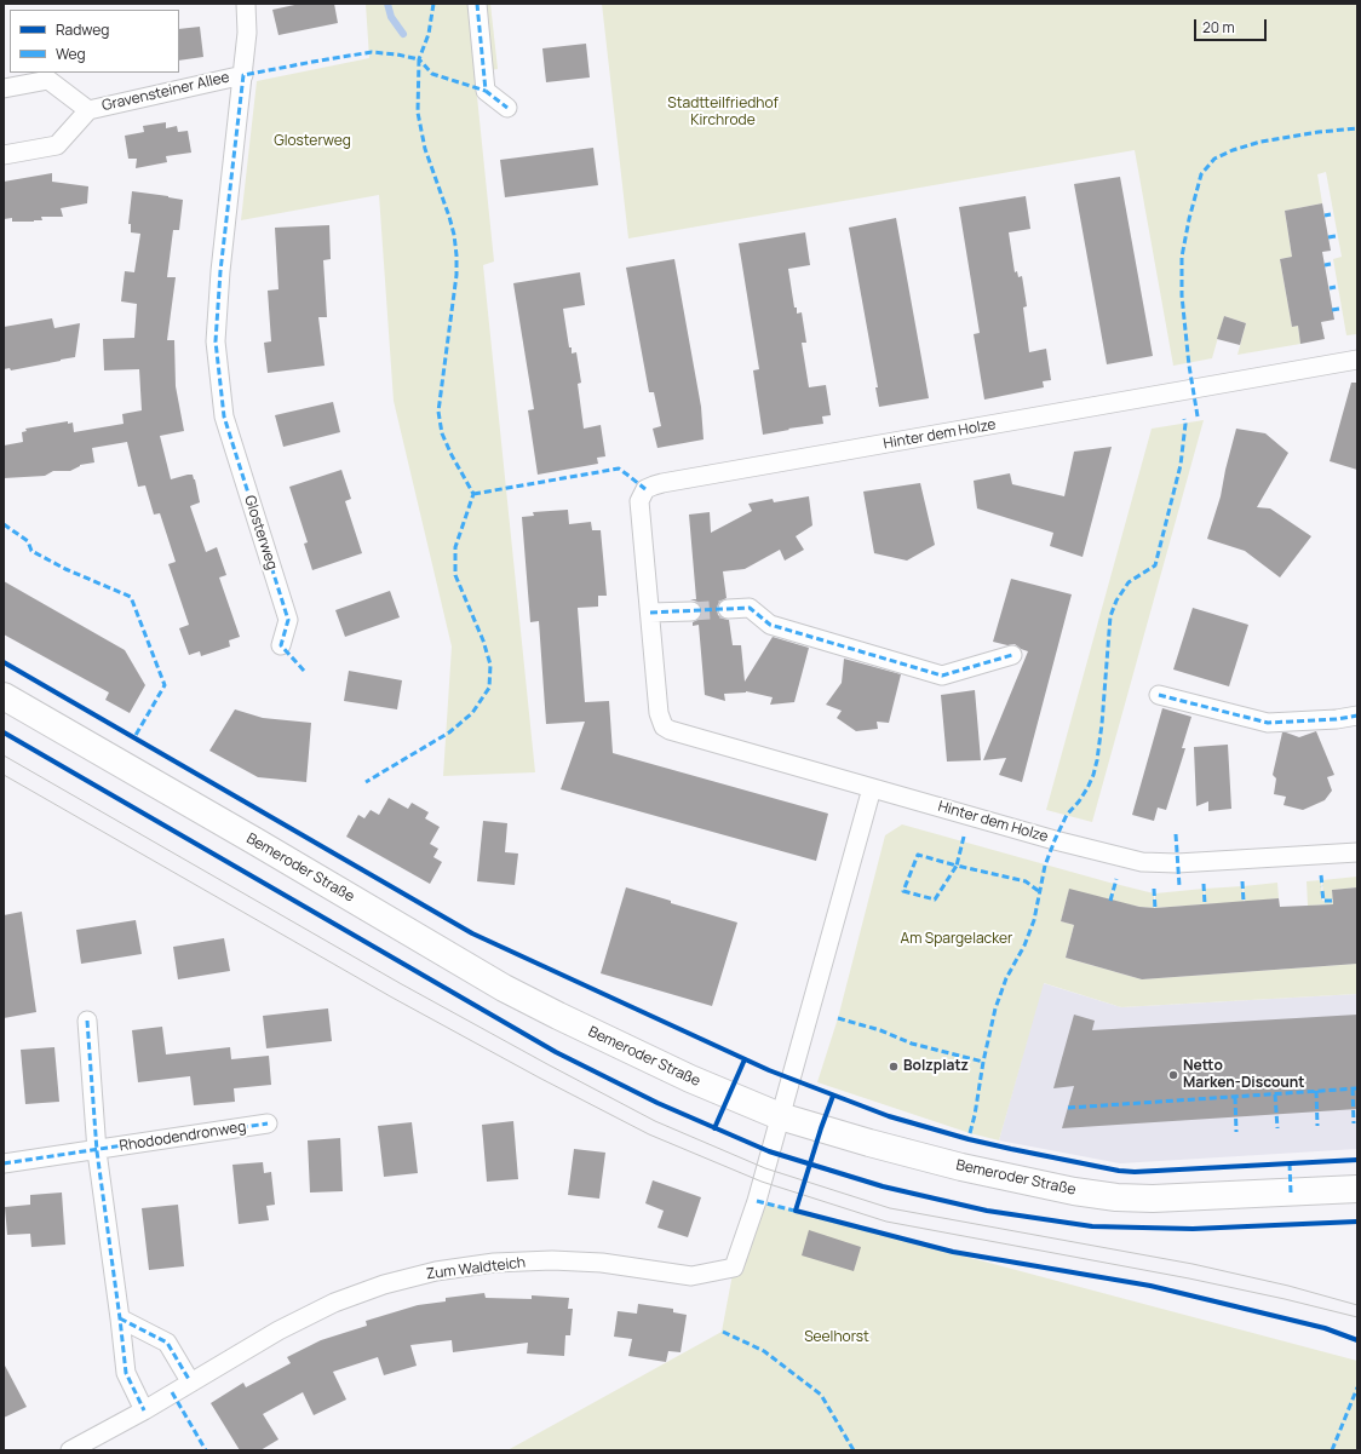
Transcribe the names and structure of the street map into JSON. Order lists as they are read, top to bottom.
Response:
{
  "streets": {
    "main road": ["Bemeroder Straße"],
    "street": [
      "Gravensteiner Allee",
      "Hinter dem Holze",
      "Glosterweg",
      "Rhododendronweg",
      "Zum Waldteich"
    ]
  },
  "crossings": [
    ["Gravensteiner Allee", "Glosterweg"],
    ["Bemeroder Straße", "Zum Waldteich"]
  ],
  "parks": [
    "Stadtteilfriedhof Kirchrode",
    "Glosterweg",
    "Am Spargelacker",
    "Seelhorst"
  ],
  "places": ["Bolzplatz", "Netto Marken-Discount"],
  "legend": ["Radweg", "Weg"],
  "scale_bar": "20 m"
}
